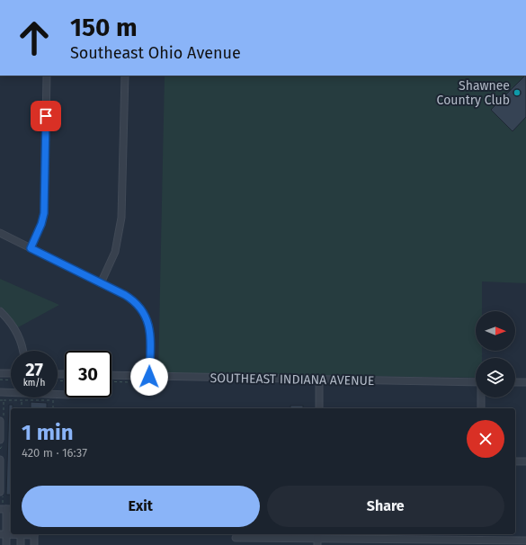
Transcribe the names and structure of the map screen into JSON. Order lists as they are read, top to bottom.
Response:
{
  "streets": {
    "street": ["SOUTHEAST INDIANA AVENUE"]
  },
  "places": ["Shawnee Country Club"],
  "north": "right",
  "page": {
    "turn": ["150 m", "Southeast Ohio Avenue"],
    "speed": "27 km/h",
    "limit": "30",
    "heading": ["1 min", "420 m · 16:37"],
    "buttons": ["Exit", "Share"]
  }
}
